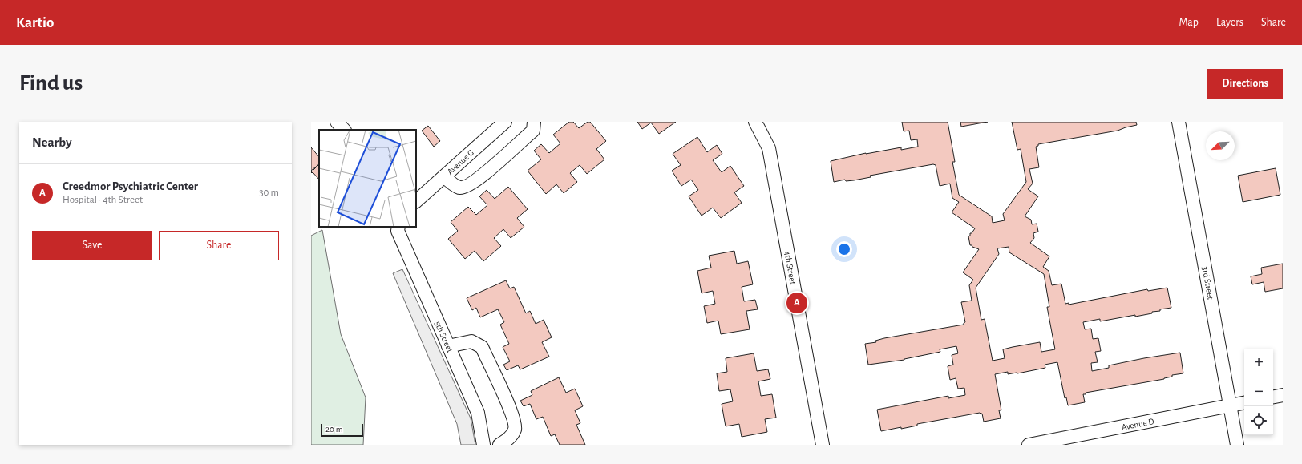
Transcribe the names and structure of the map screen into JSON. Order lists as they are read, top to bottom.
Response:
{
  "streets": {
    "street": [
      "Avenue G",
      "4th Street",
      "3rd Street",
      "5th Street",
      "Avenue D"
    ]
  },
  "crossings": [
    ["3rd Street", "Avenue D"]
  ],
  "scale_bar": "20 m",
  "north": "bottom left",
  "page": {
    "header": "Kartio",
    "nav": ["Map", "Layers", "Share"],
    "buttons": [
      "Directions",
      ["Save", "Share"]
    ],
    "title": "Find us",
    "heading": "Nearby",
    "list": [
      {
        "mark": "A",
        "name": "Creedmor Psychiatric Center",
        "note": "Hospital · 4th Street",
        "value": "30 m"
      }
    ],
    "pins": "A",
    "map_buttons": ["+", "−"],
    "scale": "20 m"
  }
}
